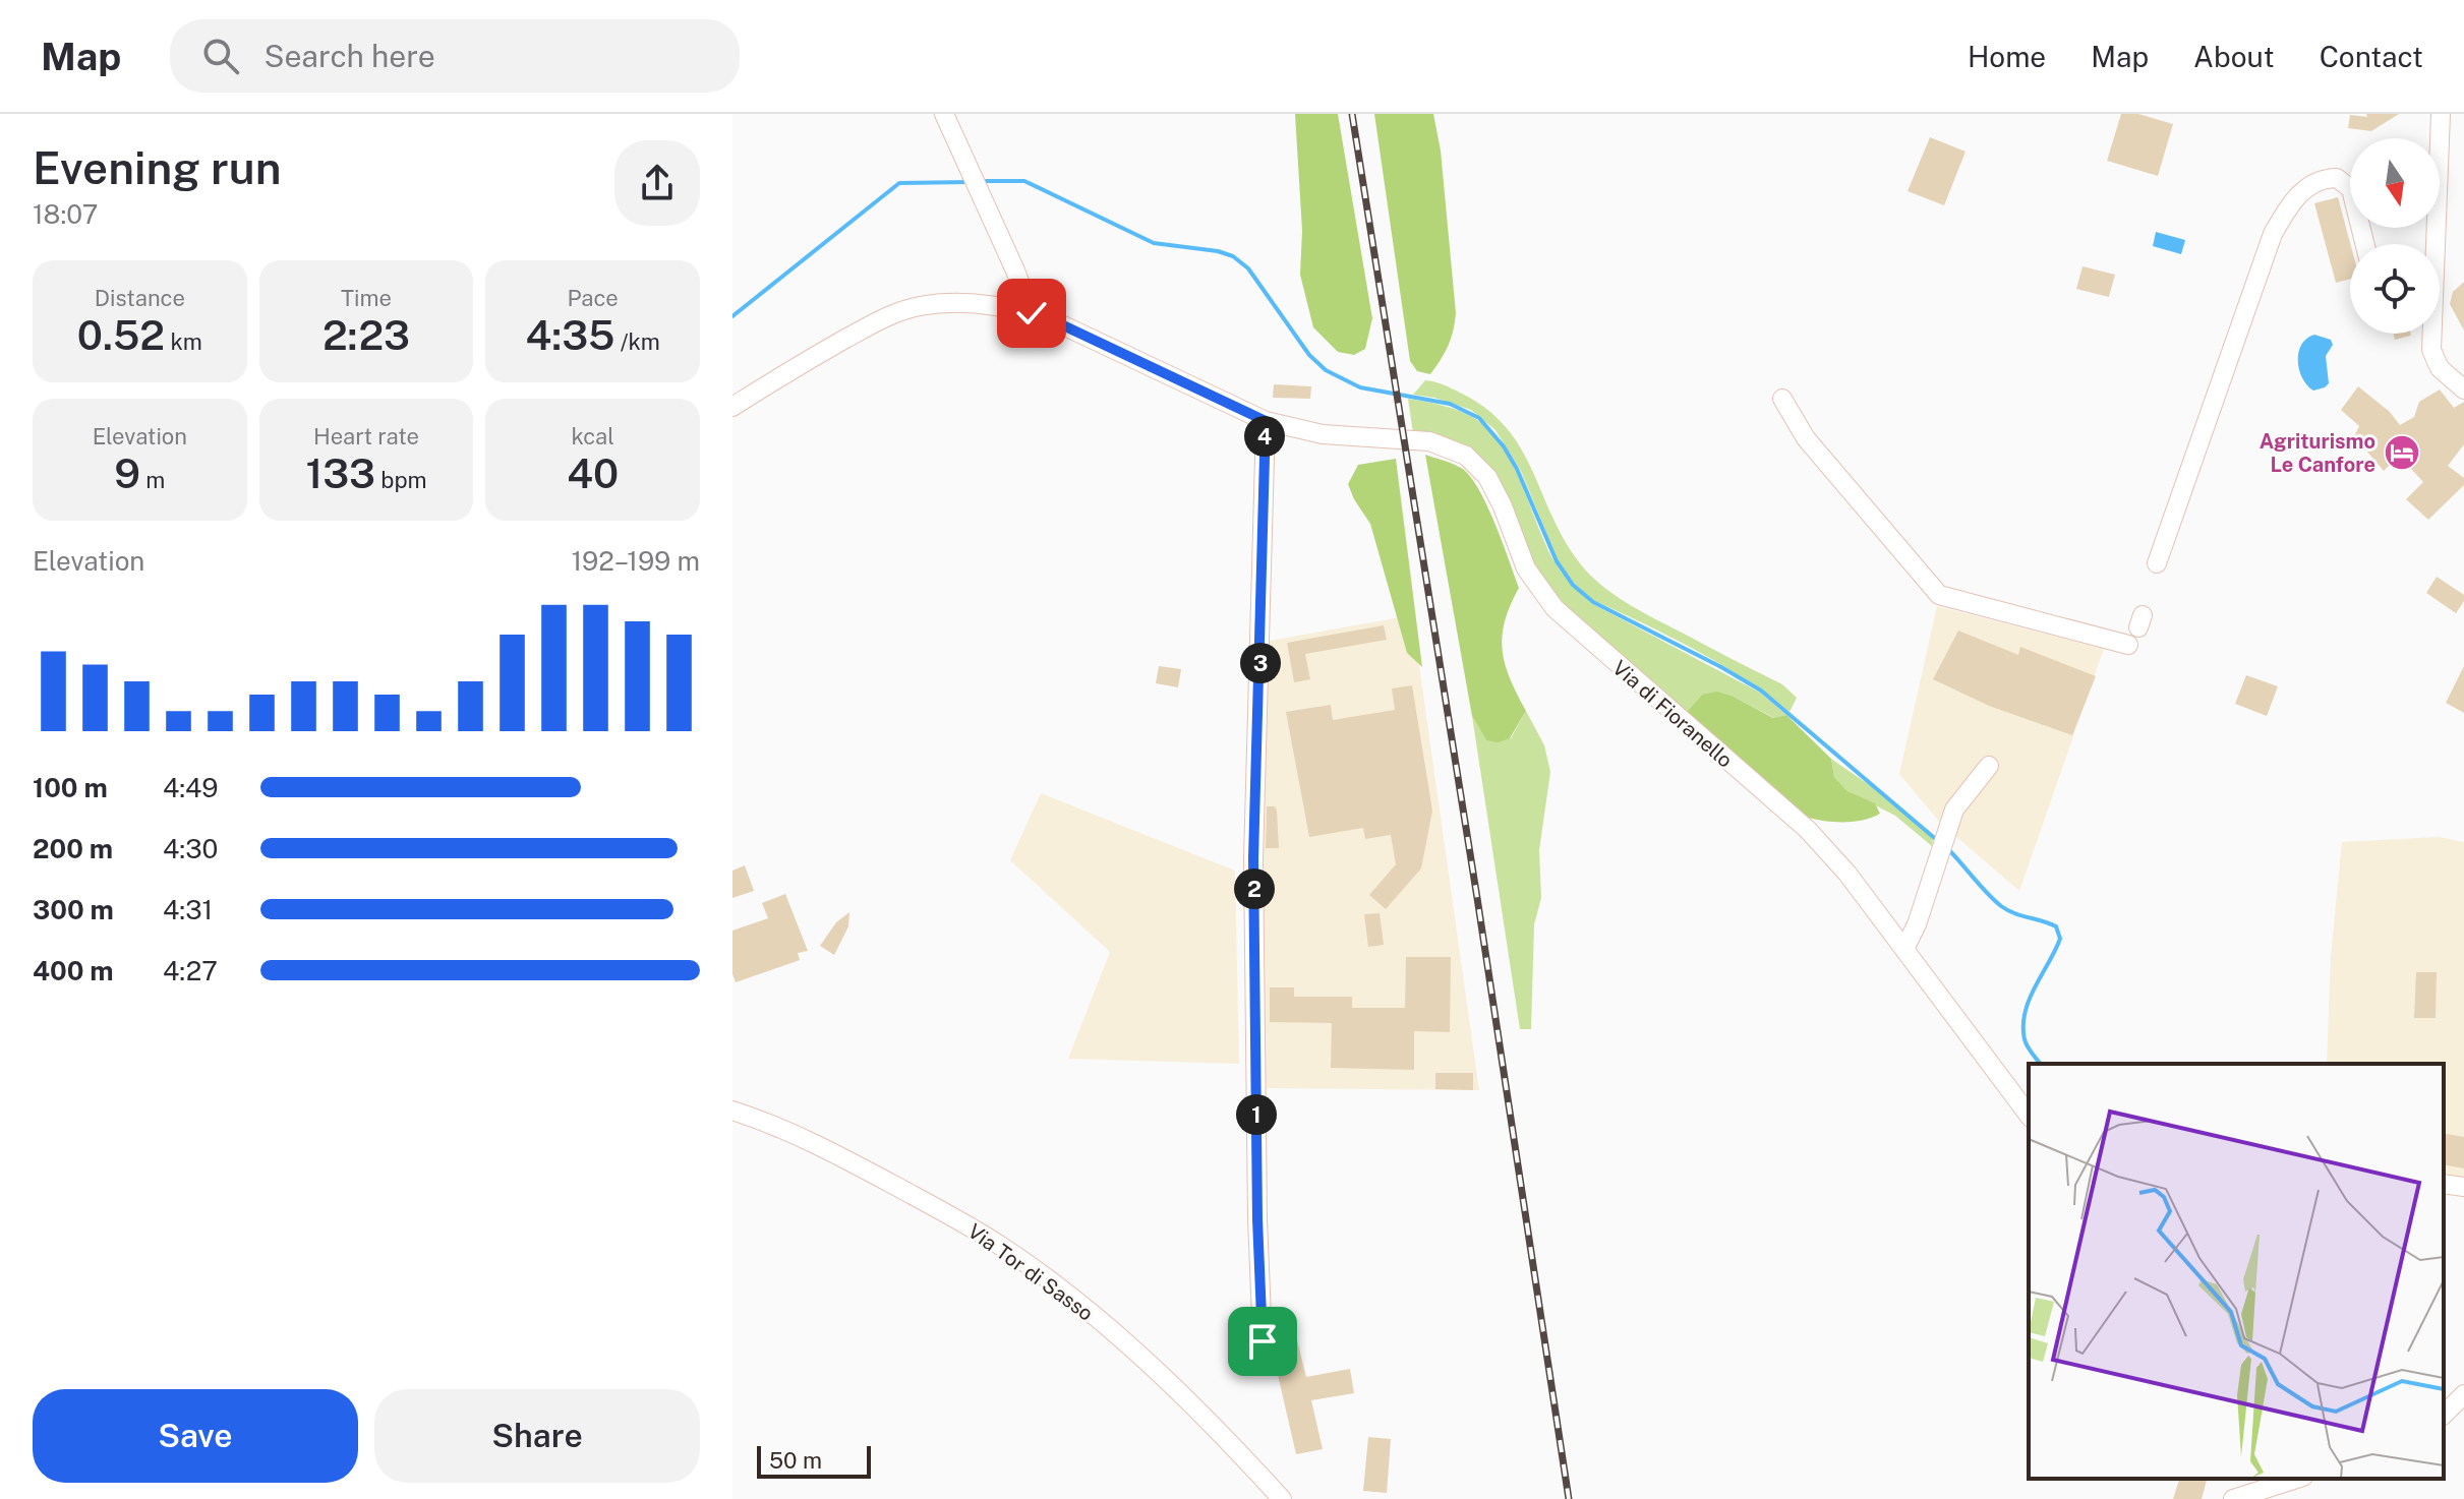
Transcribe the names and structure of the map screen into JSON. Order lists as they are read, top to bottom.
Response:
{
  "streets": {
    "street": ["Via di Fioranello", "Via Tor di Sasso"]
  },
  "places": {
    "hotel": ["Agriturismo Le Canfore"]
  },
  "scale_bar": "50 m",
  "north": "bottom",
  "page": {
    "header": "Map",
    "search": "Search here",
    "nav": [
      "Home",
      "Map",
      "About",
      "Contact"
    ],
    "heading": ["Evening run", "18:07"],
    "stats": [
      ["Distance", "0.52 km"],
      ["Time", "2:23"],
      ["Pace", "4:35 /km"],
      ["Elevation", "9 m"],
      ["Heart rate", "133 bpm"],
      ["kcal", "40"]
    ],
    "pins": [
      "4",
      "3",
      "2",
      "1"
    ],
    "chart": ["Elevation", "192–199 m"],
    "list": [
      {
        "name": "100 m",
        "note": "4:49"
      },
      {
        "name": "200 m",
        "note": "4:30"
      },
      {
        "name": "300 m",
        "note": "4:31"
      },
      {
        "name": "400 m",
        "note": "4:27"
      }
    ],
    "buttons": ["Save", "Share"],
    "scale": "50 m"
  }
}
